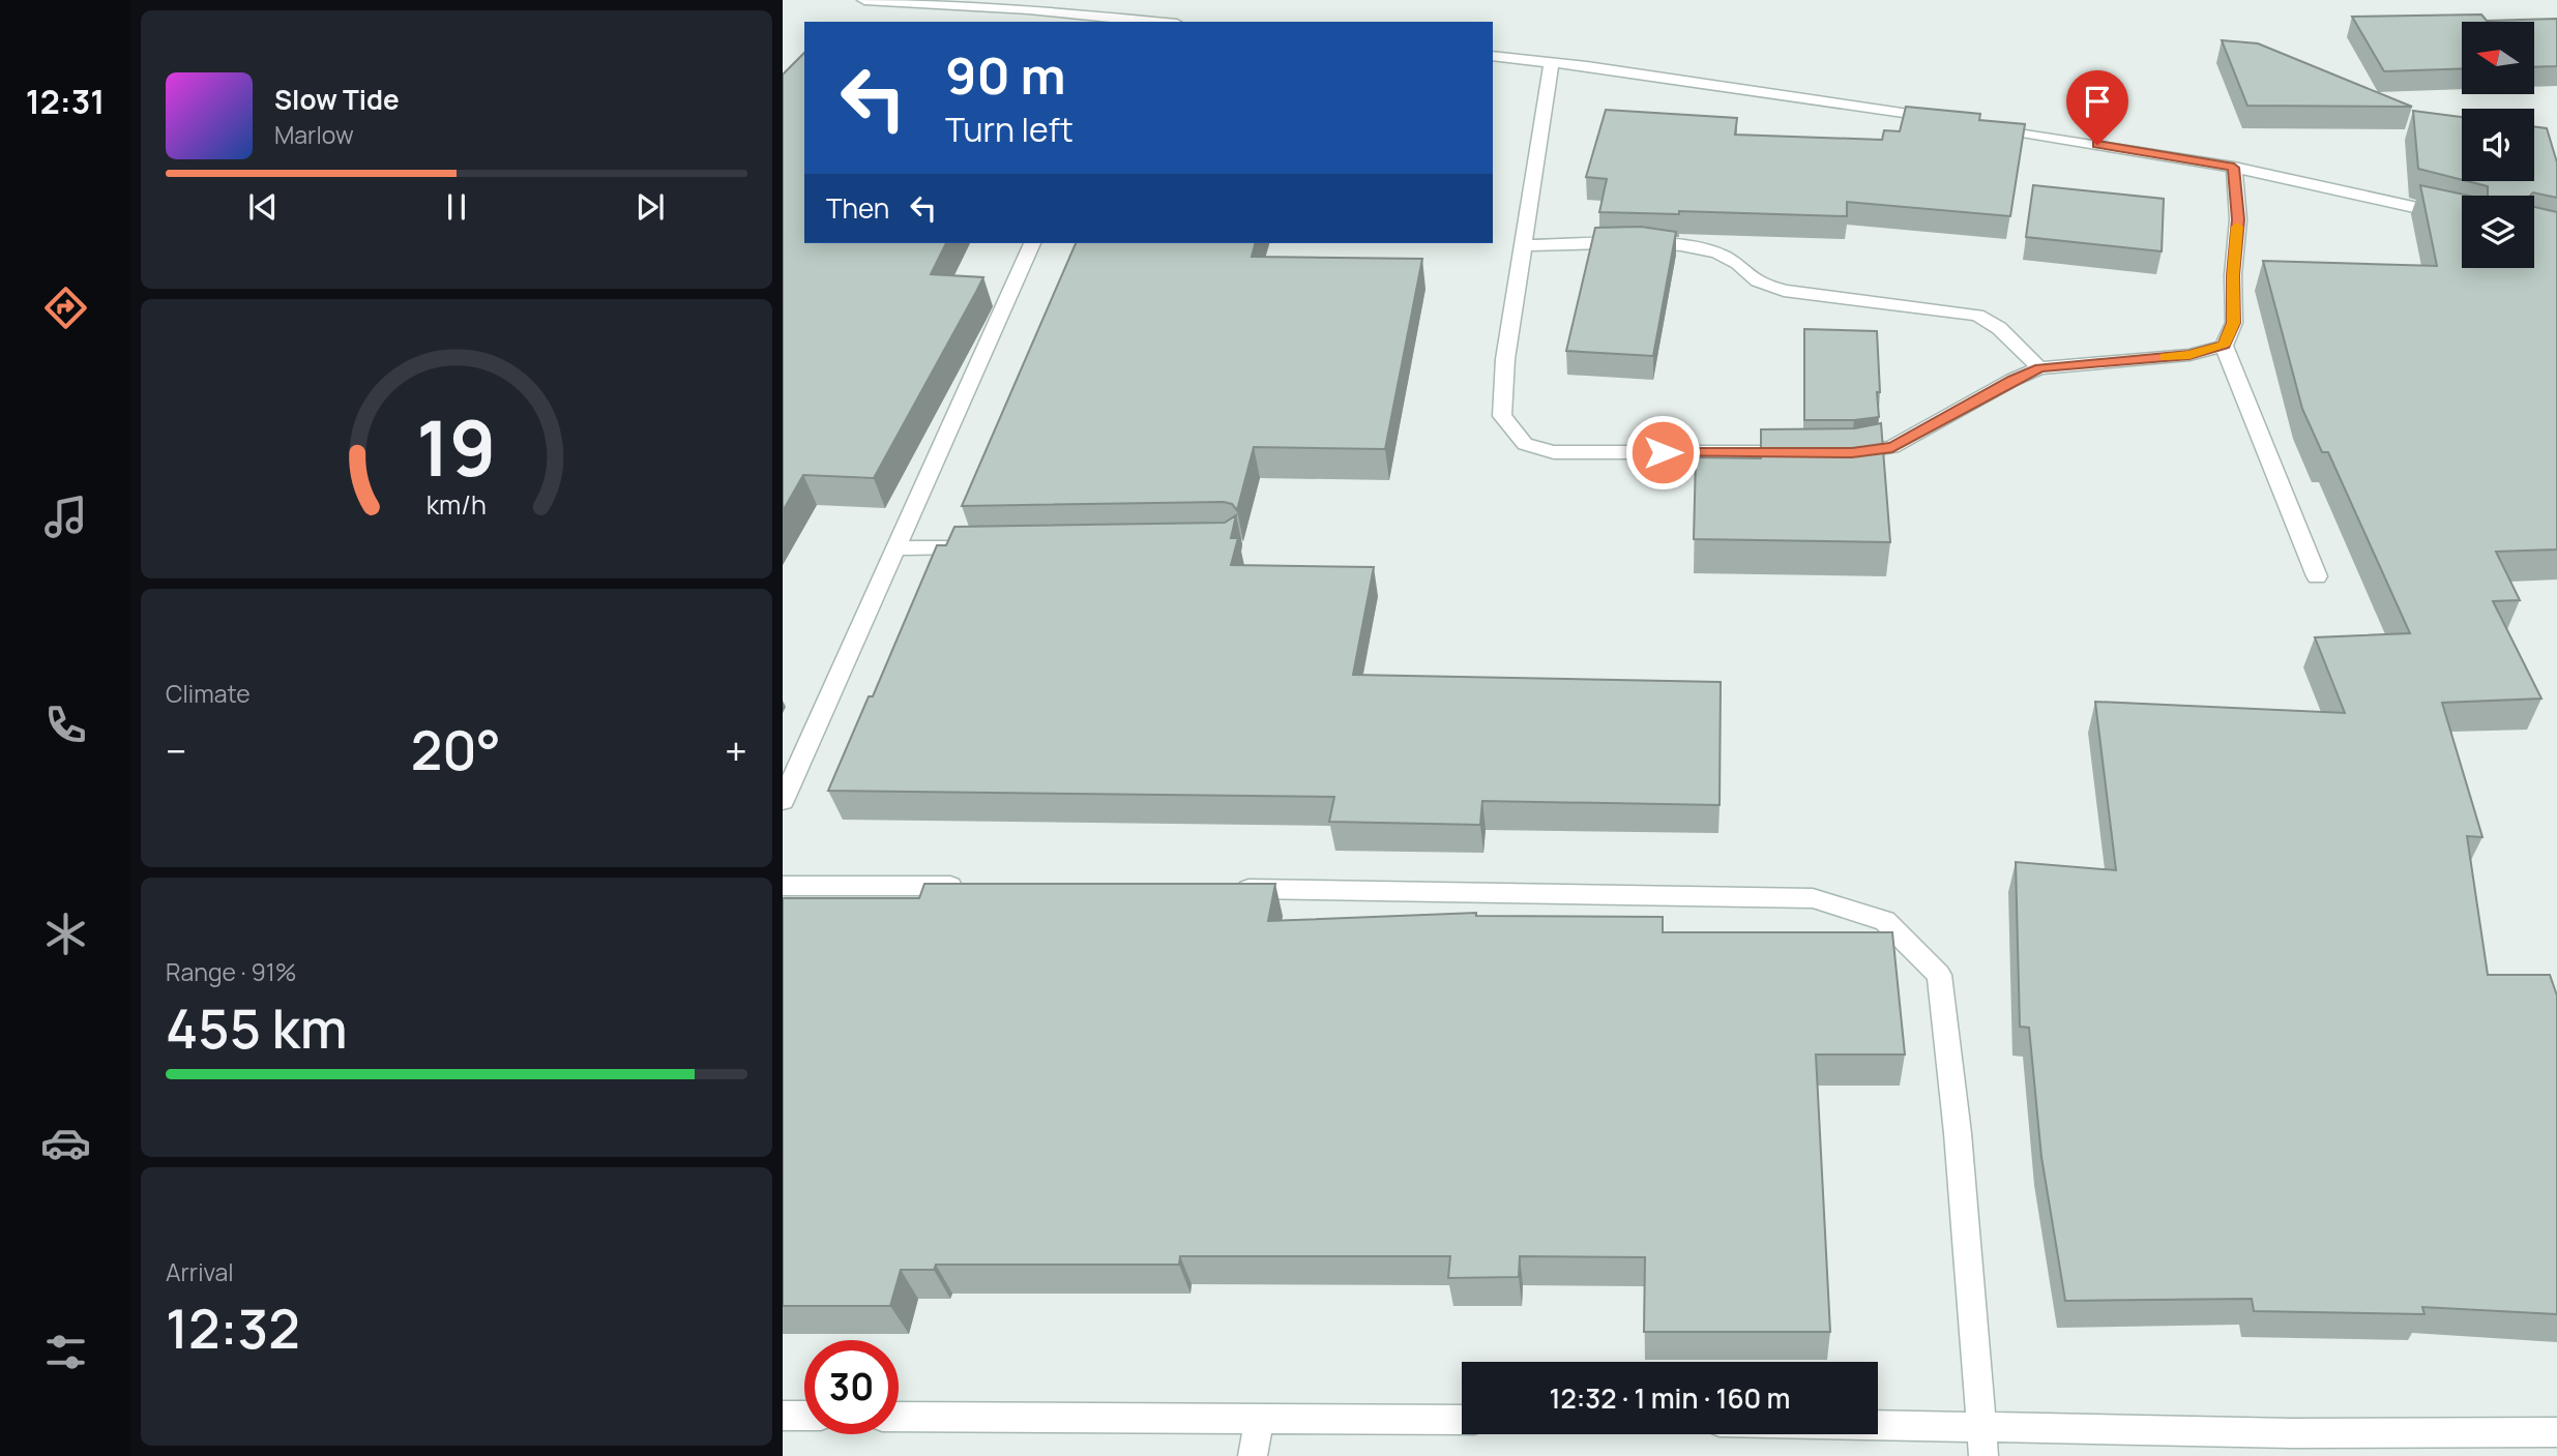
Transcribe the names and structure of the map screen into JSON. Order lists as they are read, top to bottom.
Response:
{
  "north": "left",
  "page": {
    "tabs": "12:31",
    "turn": ["90 m", "Turn left"],
    "song": ["Slow Tide", "Marlow"],
    "then": "Then",
    "tile": [
      "Climate",
      ["Range · 91%", "455 km"],
      ["Arrival", "12:32"]
    ],
    "heat": ["−", "20°", "+"],
    "limit": "30",
    "trip": "12:32 · 1 min · 160 m",
    "gauge": ["19", "km/h"]
  }
}
